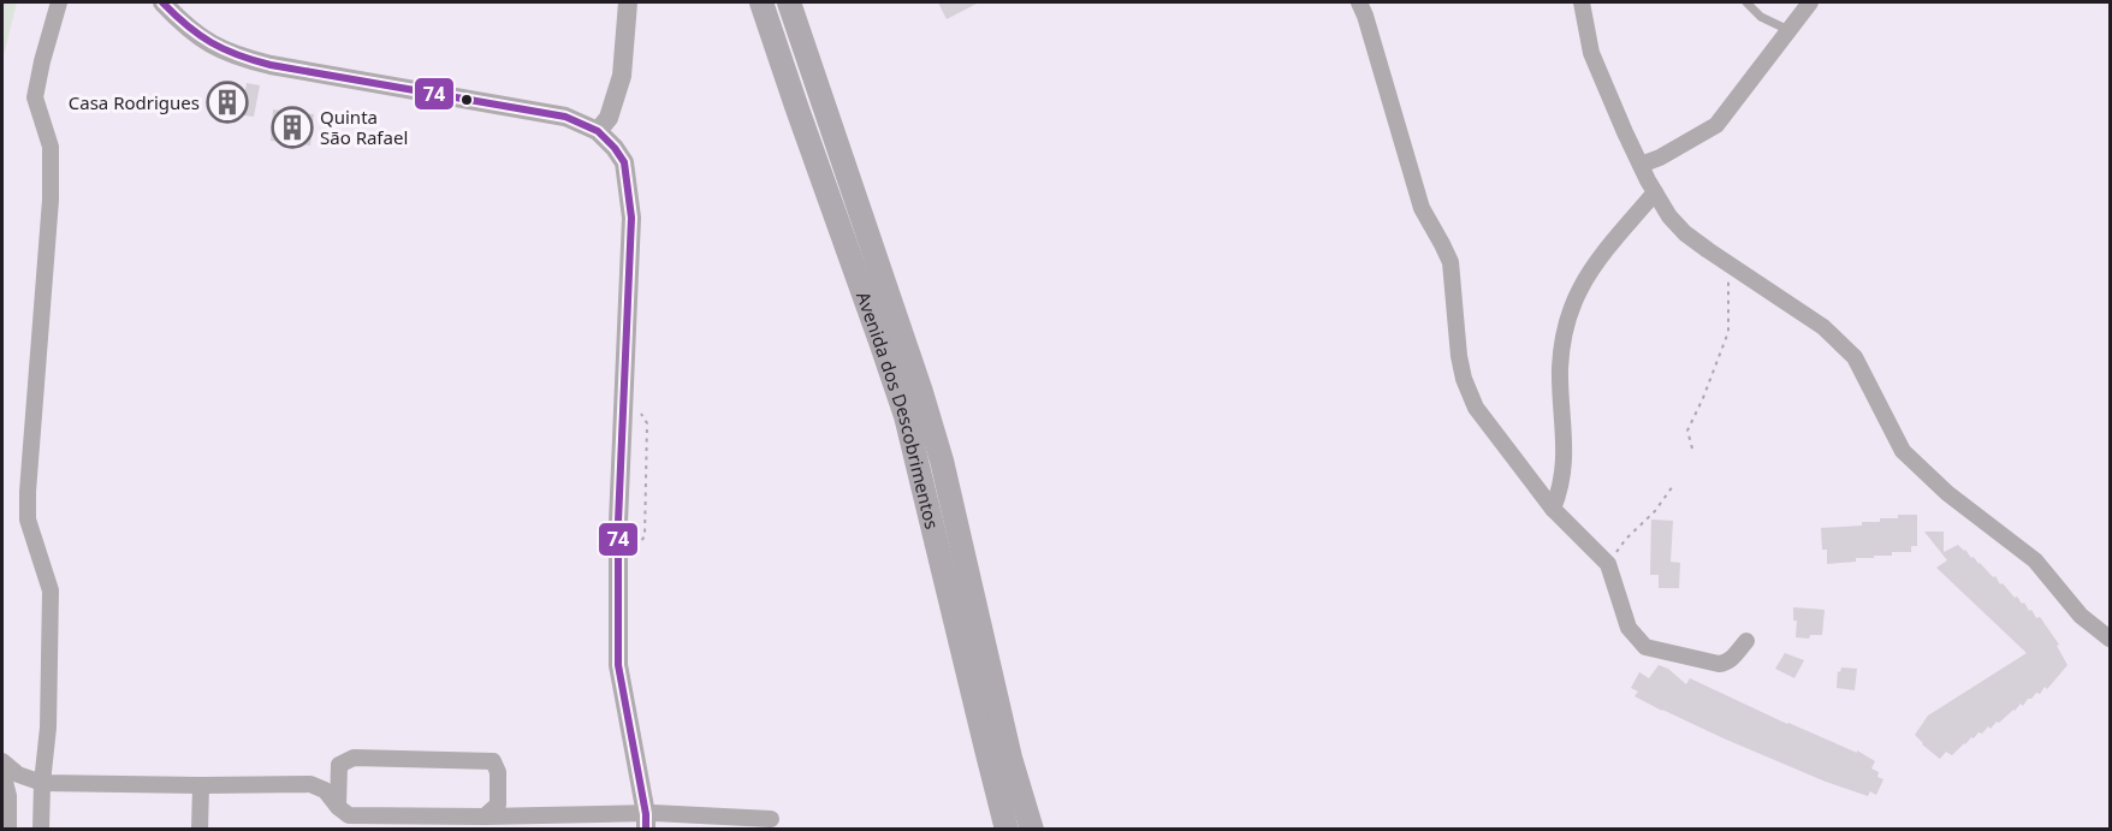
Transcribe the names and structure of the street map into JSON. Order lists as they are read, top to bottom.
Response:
{
  "streets": {
    "main road": ["Avenida dos Descobrimentos"]
  },
  "places": {
    "building": ["Casa Rodrigues", "Quinta São Rafael"]
  },
  "lines": ["transit line 74"]
}
